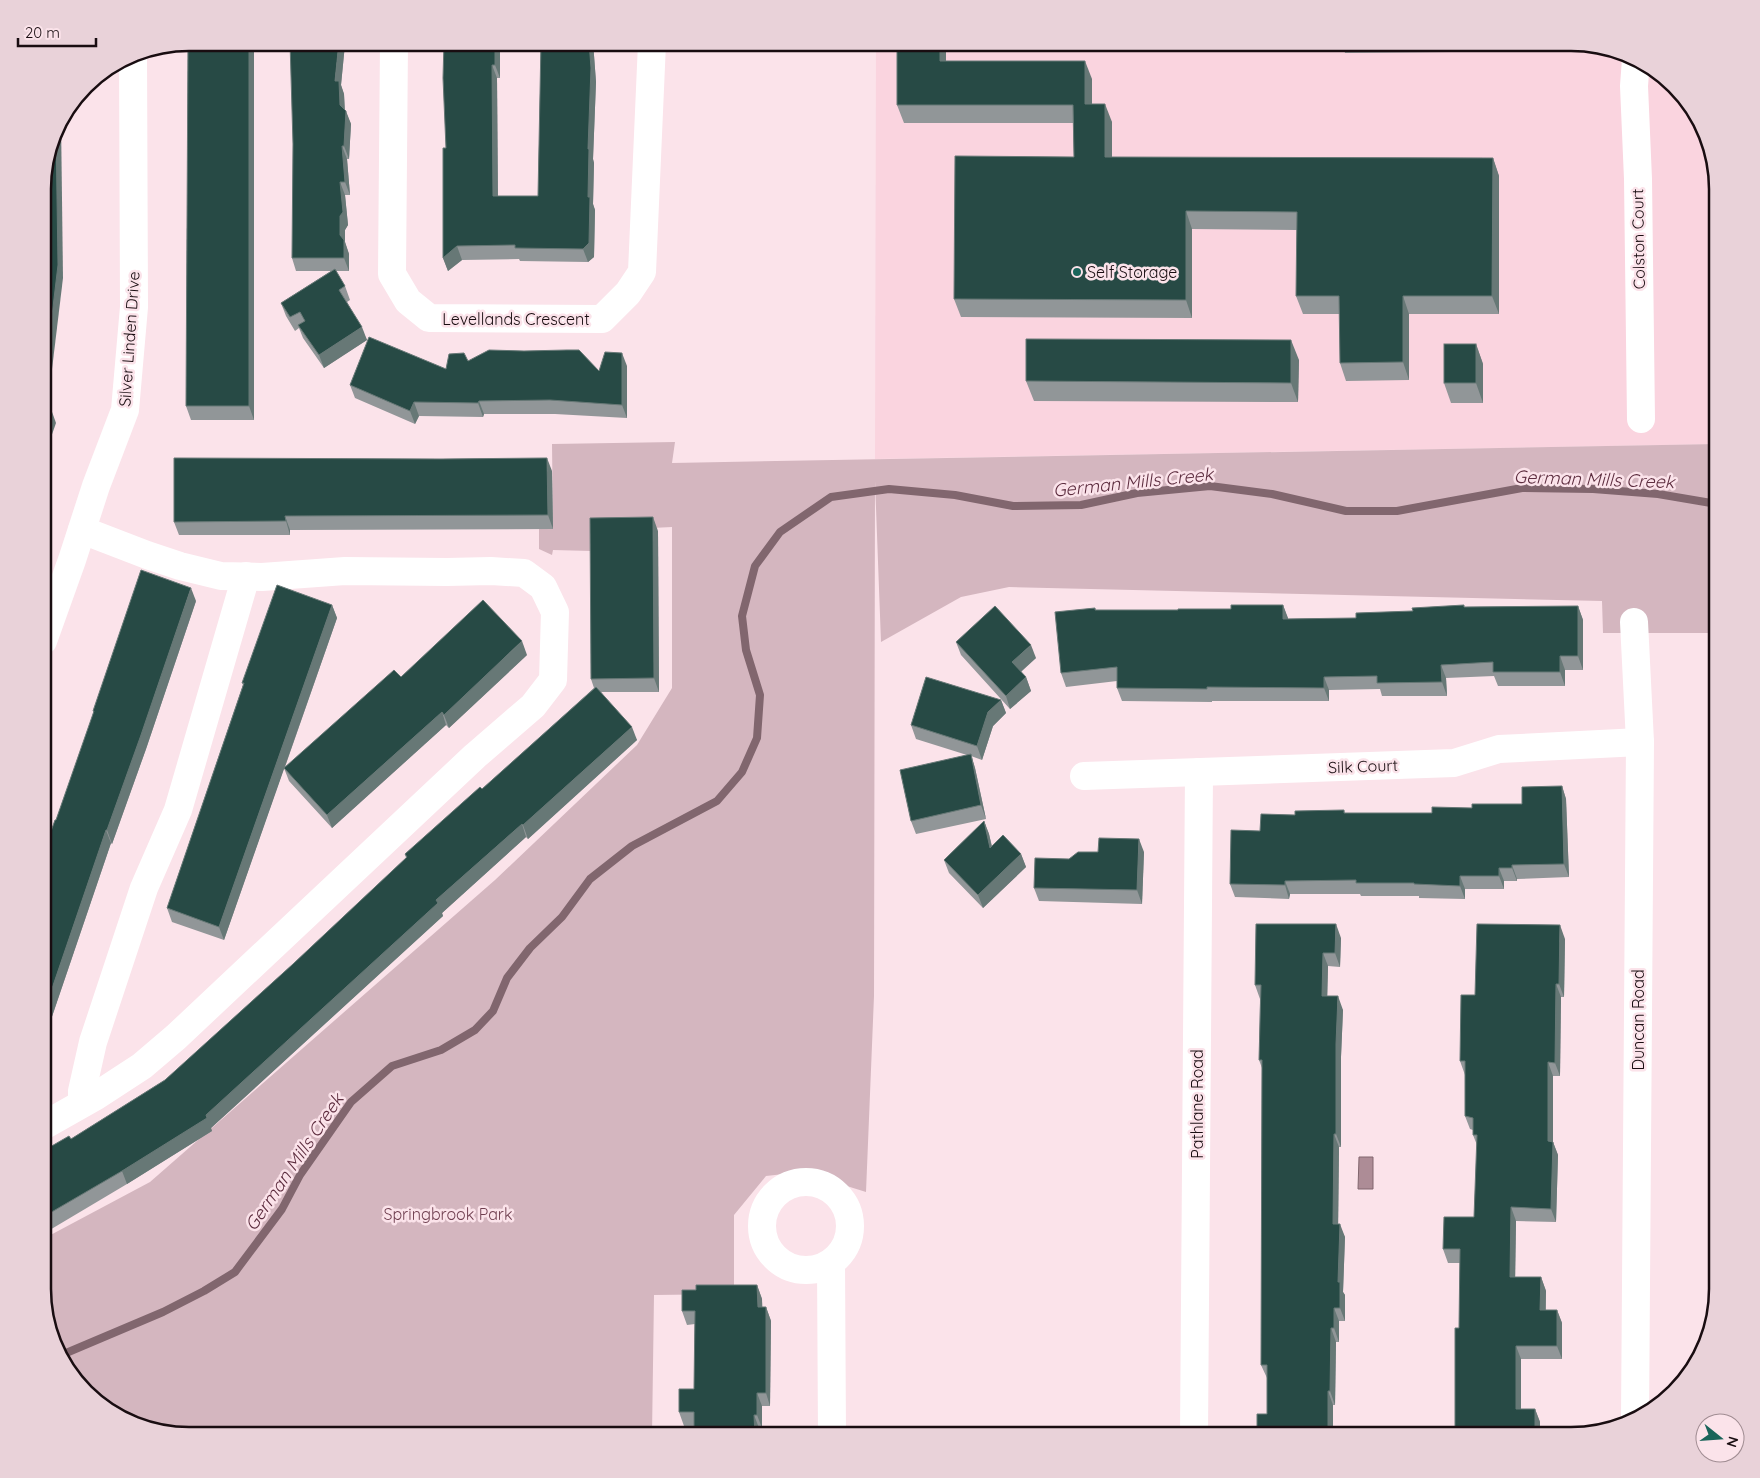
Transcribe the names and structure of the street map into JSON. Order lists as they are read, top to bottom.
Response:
{
  "streets": {
    "street": [
      "Colston Court",
      "Levellands Crescent",
      "Silver Linden Drive",
      "Silk Court",
      "Duncan Road",
      "Pathlane Road"
    ]
  },
  "crossings": [
    ["Silk Court", "Duncan Road"],
    ["Silk Court", "Pathlane Road"]
  ],
  "water": ["German Mills Creek"],
  "parks": ["Springbrook Park"],
  "places": ["Self Storage"],
  "scale_bar": "20 m",
  "north": "right"
}
